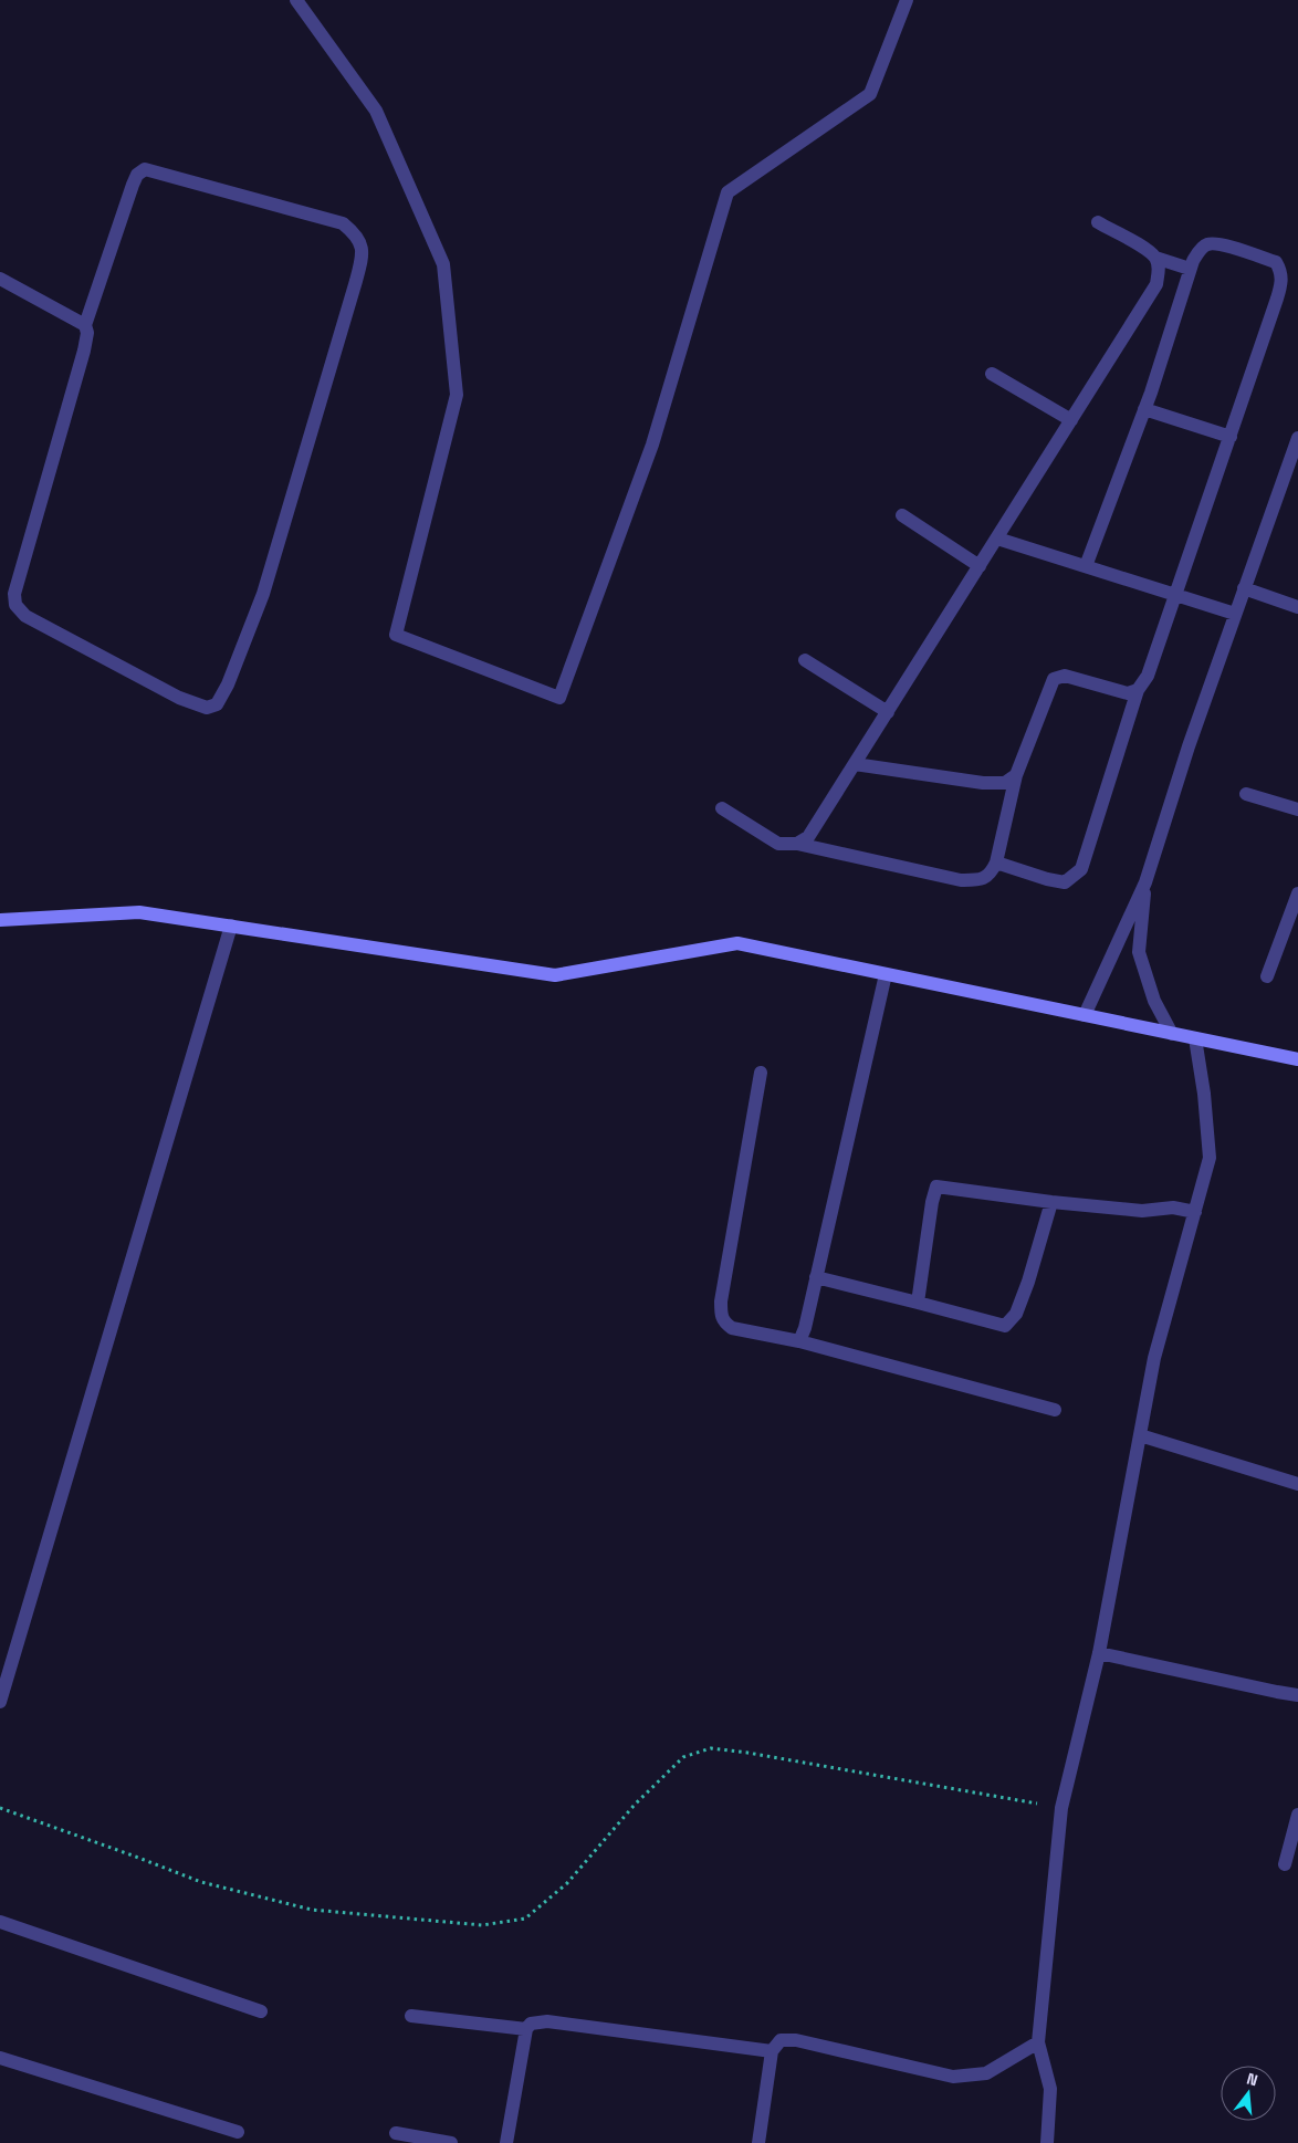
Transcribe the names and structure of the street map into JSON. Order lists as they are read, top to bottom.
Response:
{
  "north": "top"
}
